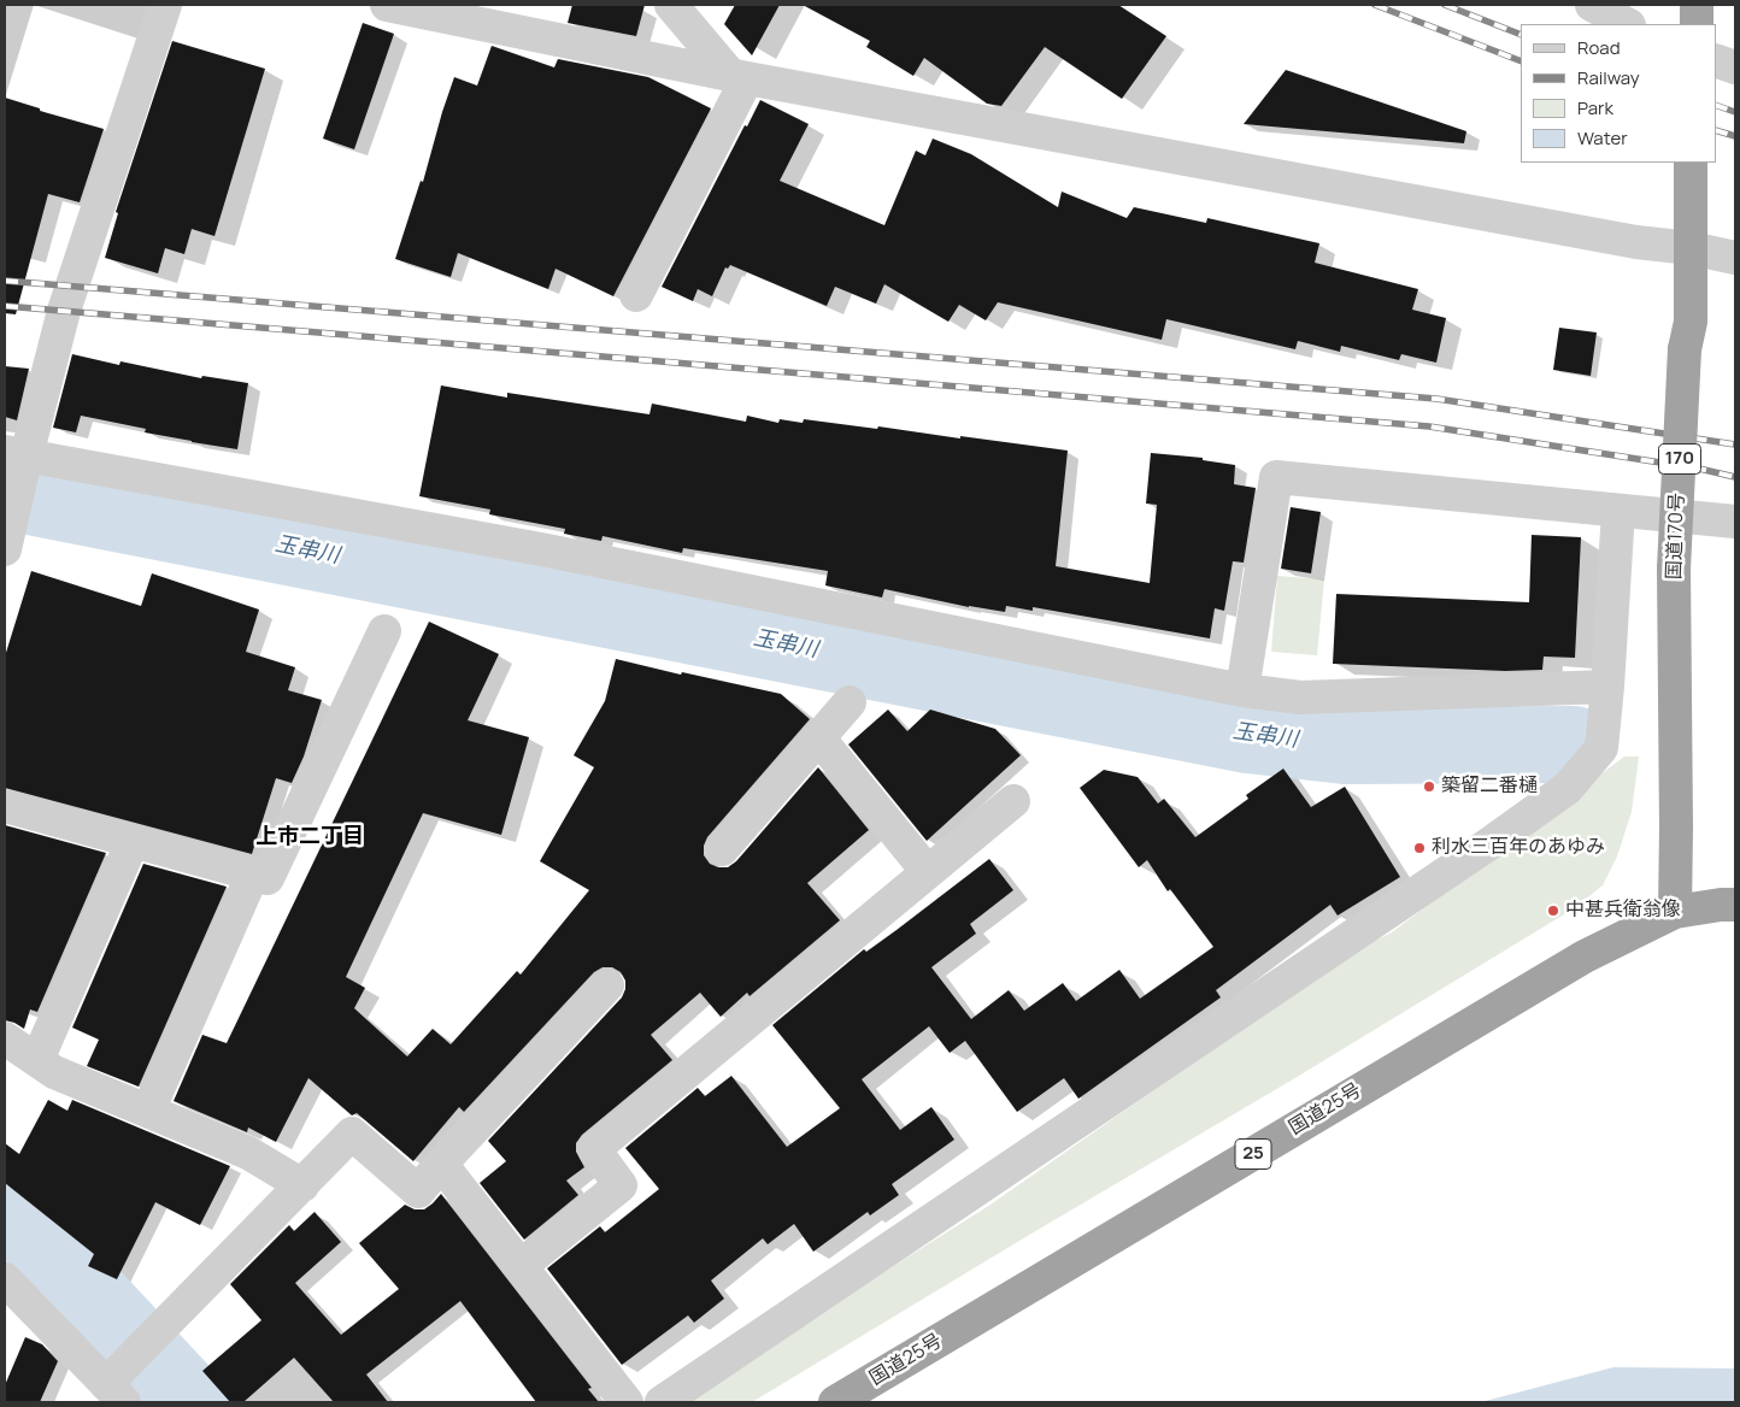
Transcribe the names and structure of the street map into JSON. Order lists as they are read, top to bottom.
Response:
{
  "streets": {
    "highway": [
      "170",
      "国道170号",
      "国道25号",
      "25"
    ]
  },
  "crossings": [
    ["国道170号", "国道25号"]
  ],
  "districts": ["上市二丁目"],
  "water": ["玉串川"],
  "places": ["築留二番樋", "利水三百年のあゆみ", "中甚兵衛翁像"],
  "legend": [
    "Road",
    "Railway",
    "Park",
    "Water"
  ]
}
